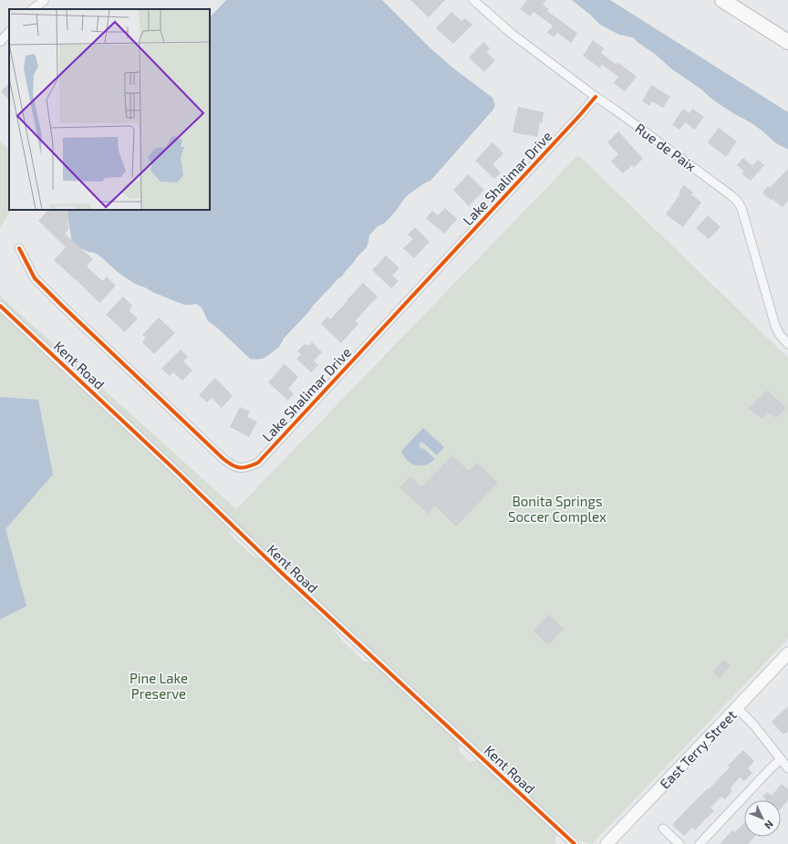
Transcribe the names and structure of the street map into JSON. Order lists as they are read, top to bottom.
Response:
{
  "streets": {
    "street": [
      "Rue de Paix",
      "Lake Shalimar Drive",
      "Kent Road",
      "East Terry Street"
    ]
  },
  "crossings": [
    ["Rue de Paix", "Lake Shalimar Drive"]
  ],
  "parks": ["Bonita Springs Soccer Complex", "Pine Lake Preserve"],
  "north": "bottom right"
}
